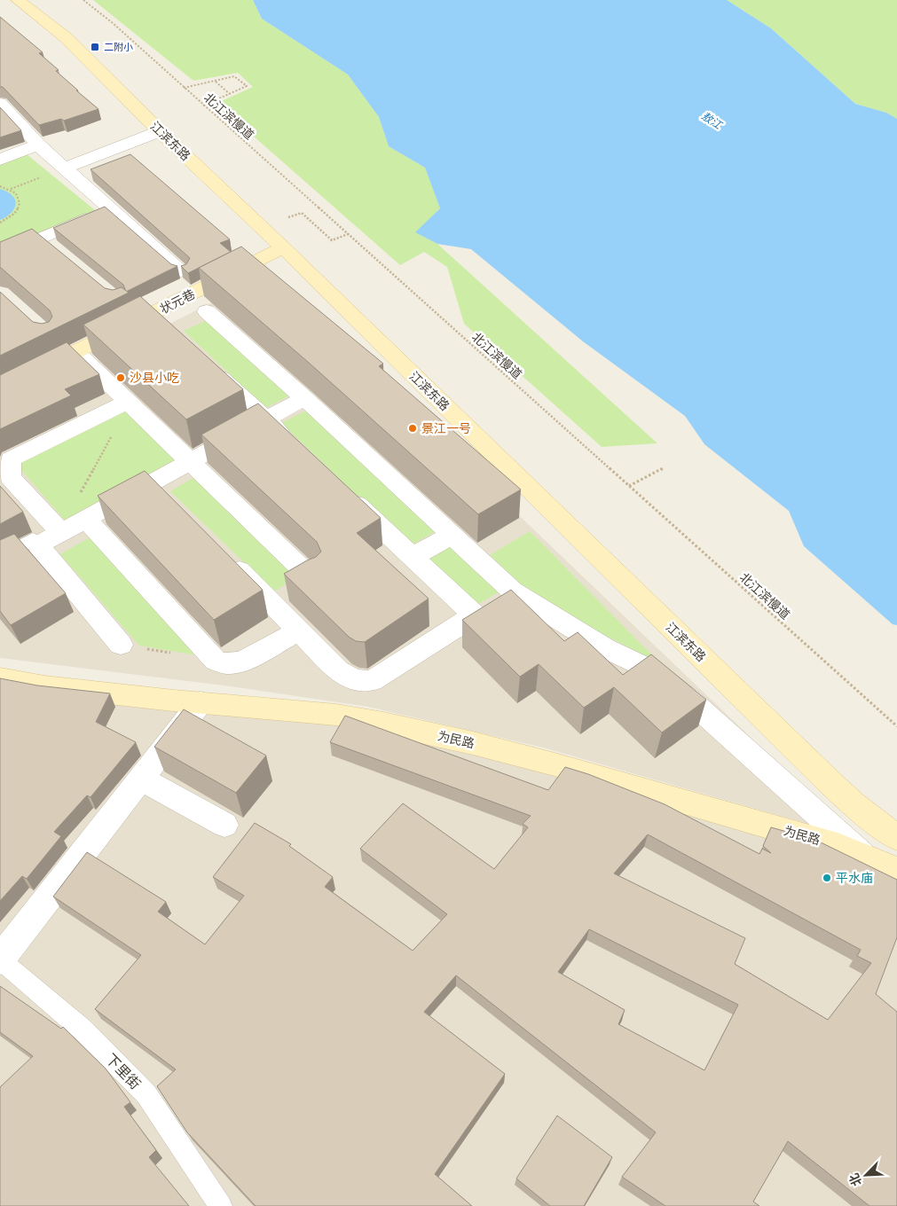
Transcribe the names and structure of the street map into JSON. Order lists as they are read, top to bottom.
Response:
{
  "streets": {
    "main road": ["江滨东路", "状元巷", "为民路"],
    "lane": ["下里街"],
    "path": ["北江滨慢道"]
  },
  "crossings": [
    ["江滨东路", "状元巷"]
  ],
  "water": ["敖江"],
  "places": {
    "transit": ["二附小"],
    "other": ["沙县小吃", "景江一号", "平水庙"]
  },
  "north": "bottom left"
}
